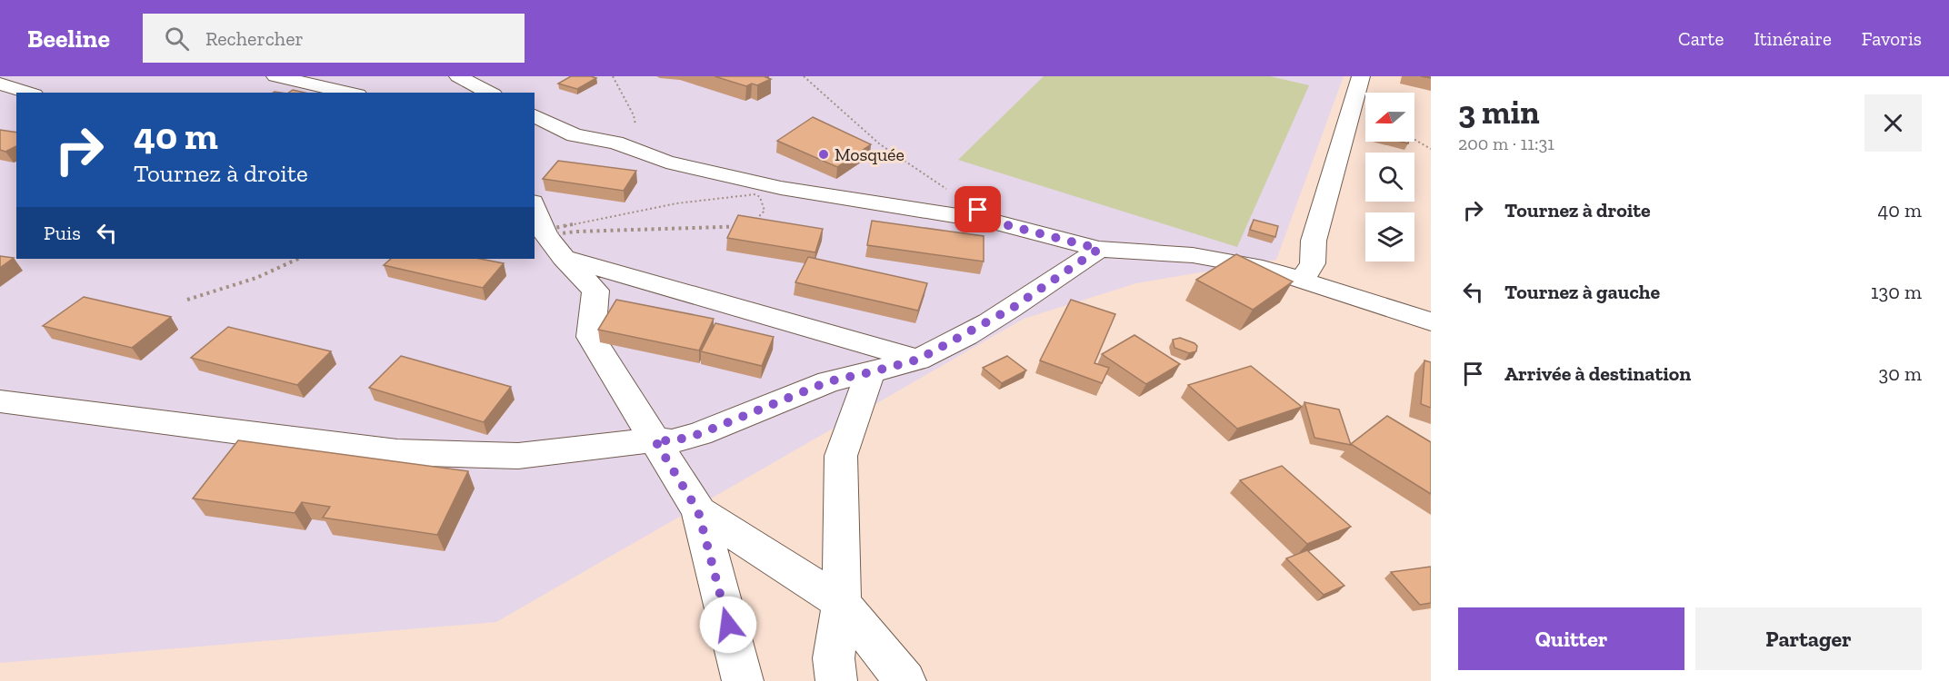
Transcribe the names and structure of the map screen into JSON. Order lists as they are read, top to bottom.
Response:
{
  "places": ["Mosquée"],
  "north": "left",
  "page": {
    "header": "Beeline",
    "search": "Rechercher",
    "nav": ["Carte", "Itinéraire", "Favoris"],
    "heading": ["3 min", "200 m · 11:31"],
    "turn": ["40 m", "Tournez à droite"],
    "list": [
      {
        "name": "Tournez à droite",
        "value": "40 m"
      },
      {
        "name": "Tournez à gauche",
        "value": "130 m"
      },
      {
        "name": "Arrivée à destination",
        "value": "30 m"
      }
    ],
    "then": "Puis",
    "buttons": ["Quitter", "Partager"]
  }
}
